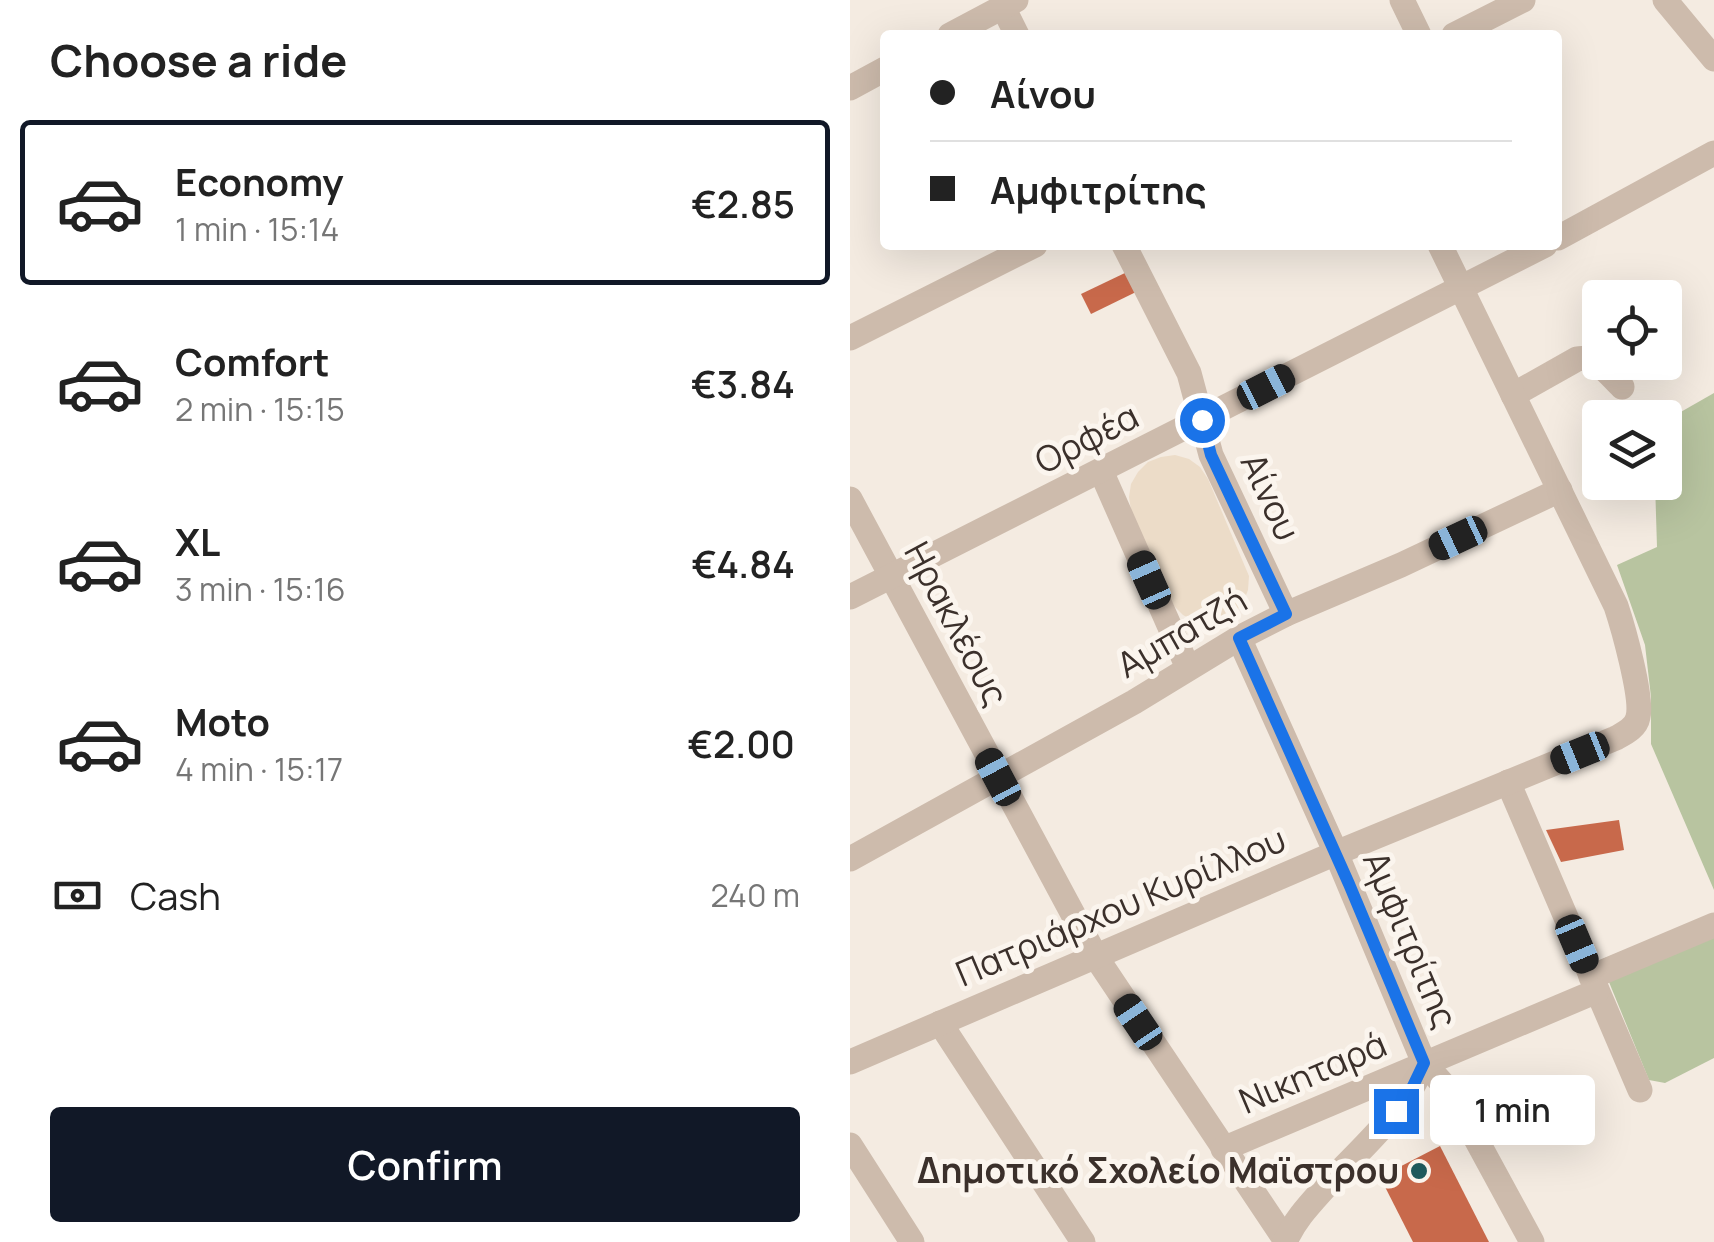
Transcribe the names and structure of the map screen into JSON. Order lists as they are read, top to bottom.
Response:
{
  "streets": {
    "street": [
      "Ορφέα",
      "Αίνου",
      "Ηρακλέους",
      "Αμπατζή",
      "Πατριάρχου Κυρίλλου",
      "Αμφιτρίτης",
      "Νικηταρά"
    ]
  },
  "crossings": [
    ["Ορφέα", "Αίνου"],
    ["Ορφέα", "Ηρακλέους"],
    ["Αίνου", "Αμπατζή"],
    ["Ηρακλέους", "Αμπατζή"],
    ["Ηρακλέους", "Πατριάρχου Κυρίλλου"],
    ["Ηρακλέους", "Αμφιτρίτης"],
    ["Ηρακλέους", "Νικηταρά"],
    ["Αμπατζή", "Πατριάρχου Κυρίλλου"],
    ["Αμπατζή", "Αμφιτρίτης"],
    ["Πατριάρχου Κυρίλλου", "Αμφιτρίτης"],
    ["Αμφιτρίτης", "Νικηταρά"]
  ],
  "places": ["Δημοτικό Σχολείο Μαϊστρου"],
  "page": {
    "heading": "Choose a ride",
    "banner": ["Αίνου", "Αμφιτρίτης"],
    "list": [
      {
        "name": "Economy",
        "note": "1 min · 15:14",
        "value": "€2.85"
      },
      {
        "name": "Comfort",
        "note": "2 min · 15:15",
        "value": "€3.84"
      },
      {
        "name": "XL",
        "note": "3 min · 15:16",
        "value": "€4.84"
      },
      {
        "name": "Moto",
        "note": "4 min · 15:17",
        "value": "€2.00"
      }
    ],
    "pay": ["Cash", "240 m"],
    "bubble": "1 min",
    "buttons": "Confirm"
  }
}
